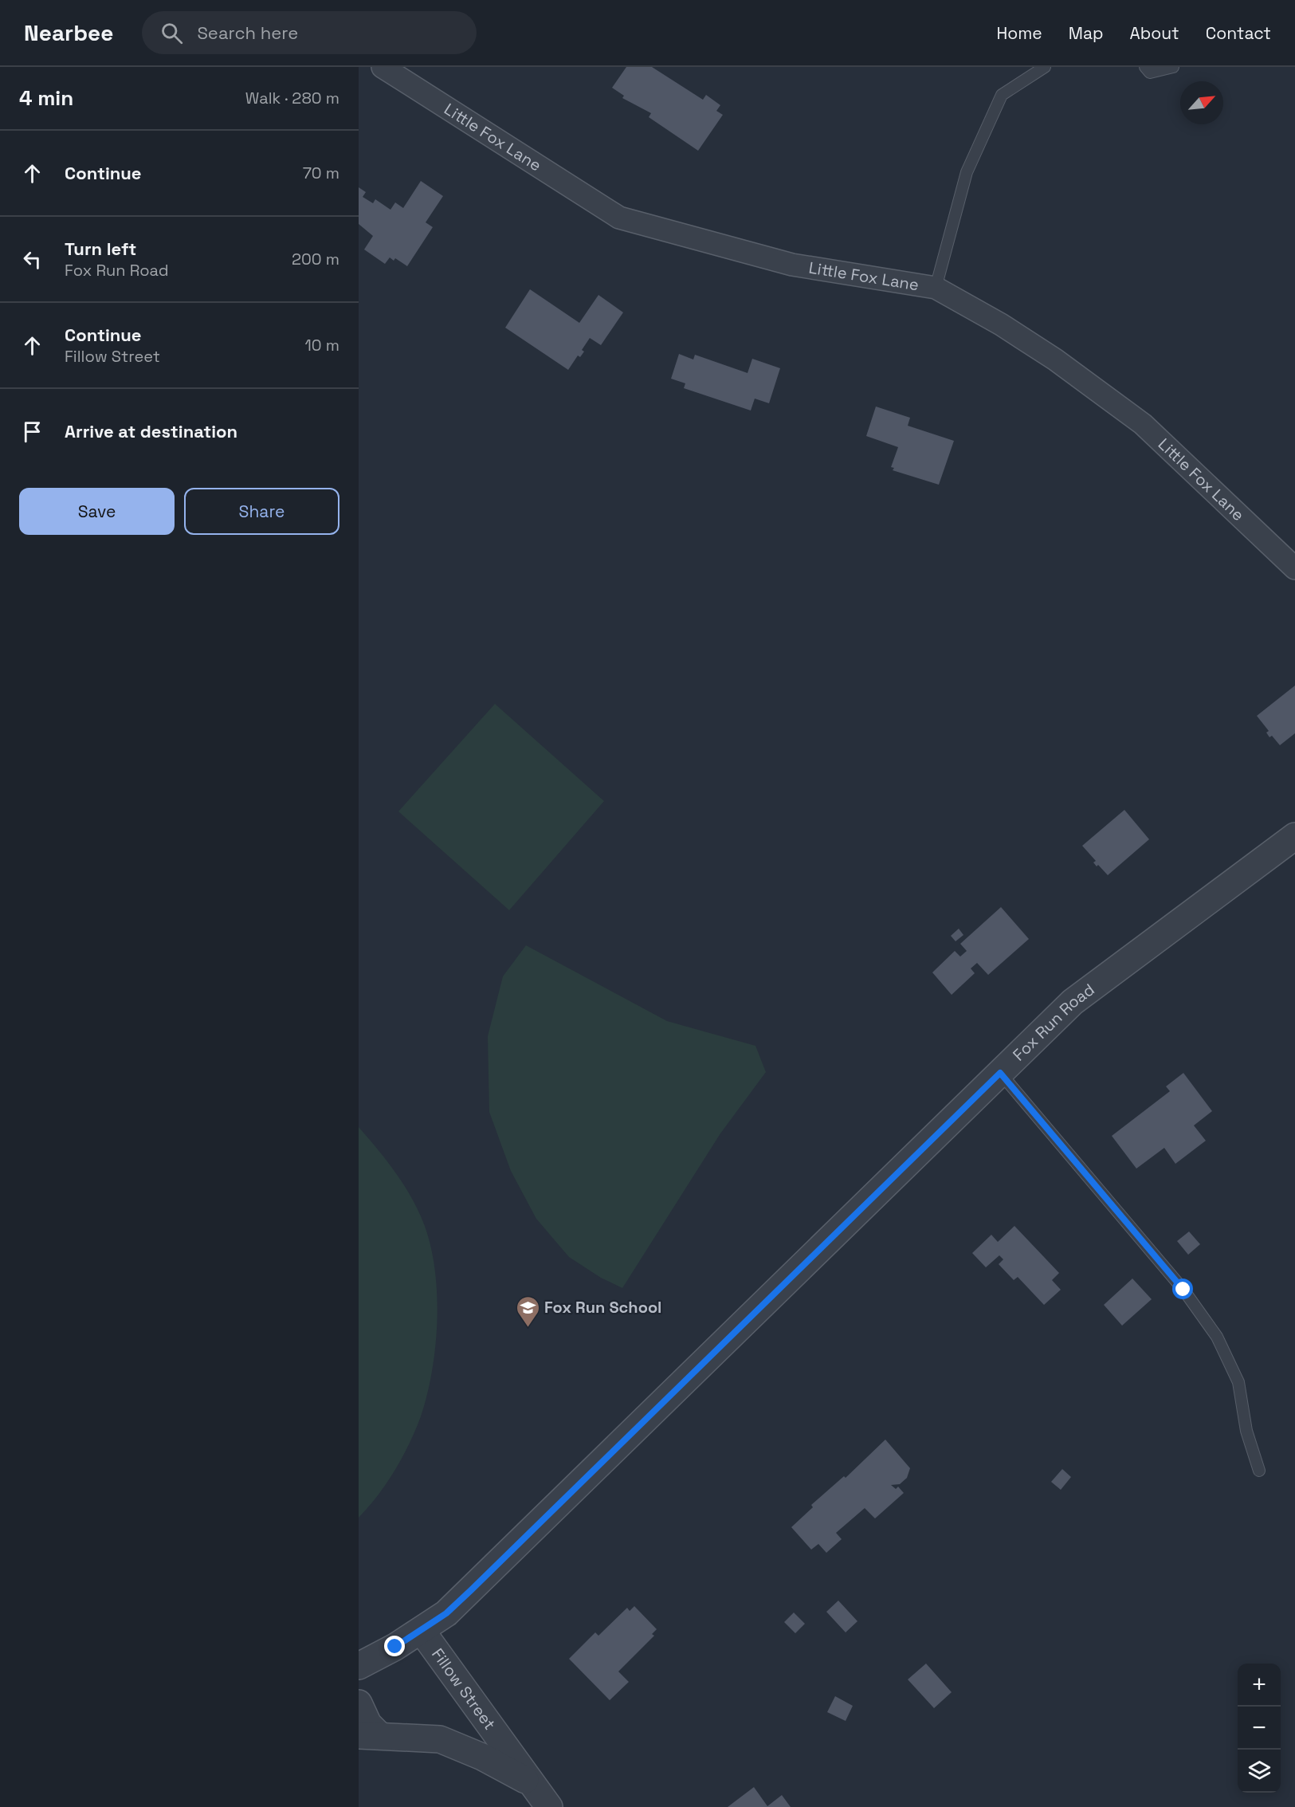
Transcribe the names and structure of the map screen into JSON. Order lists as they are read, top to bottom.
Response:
{
  "streets": {
    "street": ["Little Fox Lane", "Fox Run Road", "Fillow Street"]
  },
  "crossings": [
    ["Fox Run Road", "Fillow Street"]
  ],
  "places": {
    "school or university": ["Fox Run School"]
  },
  "north": "top right",
  "page": {
    "header": "Nearbee",
    "search": "Search here",
    "nav": [
      "Home",
      "Map",
      "About",
      "Contact"
    ],
    "heading": ["4 min", "Walk · 280 m"],
    "list": [
      ["Continue", "70 m"],
      ["Turn left", "Fox Run Road", "200 m"],
      ["Continue", "Fillow Street", "10 m"],
      "Arrive at destination"
    ],
    "buttons": ["Save", "Share"],
    "map_buttons": ["+", "−"]
  }
}
